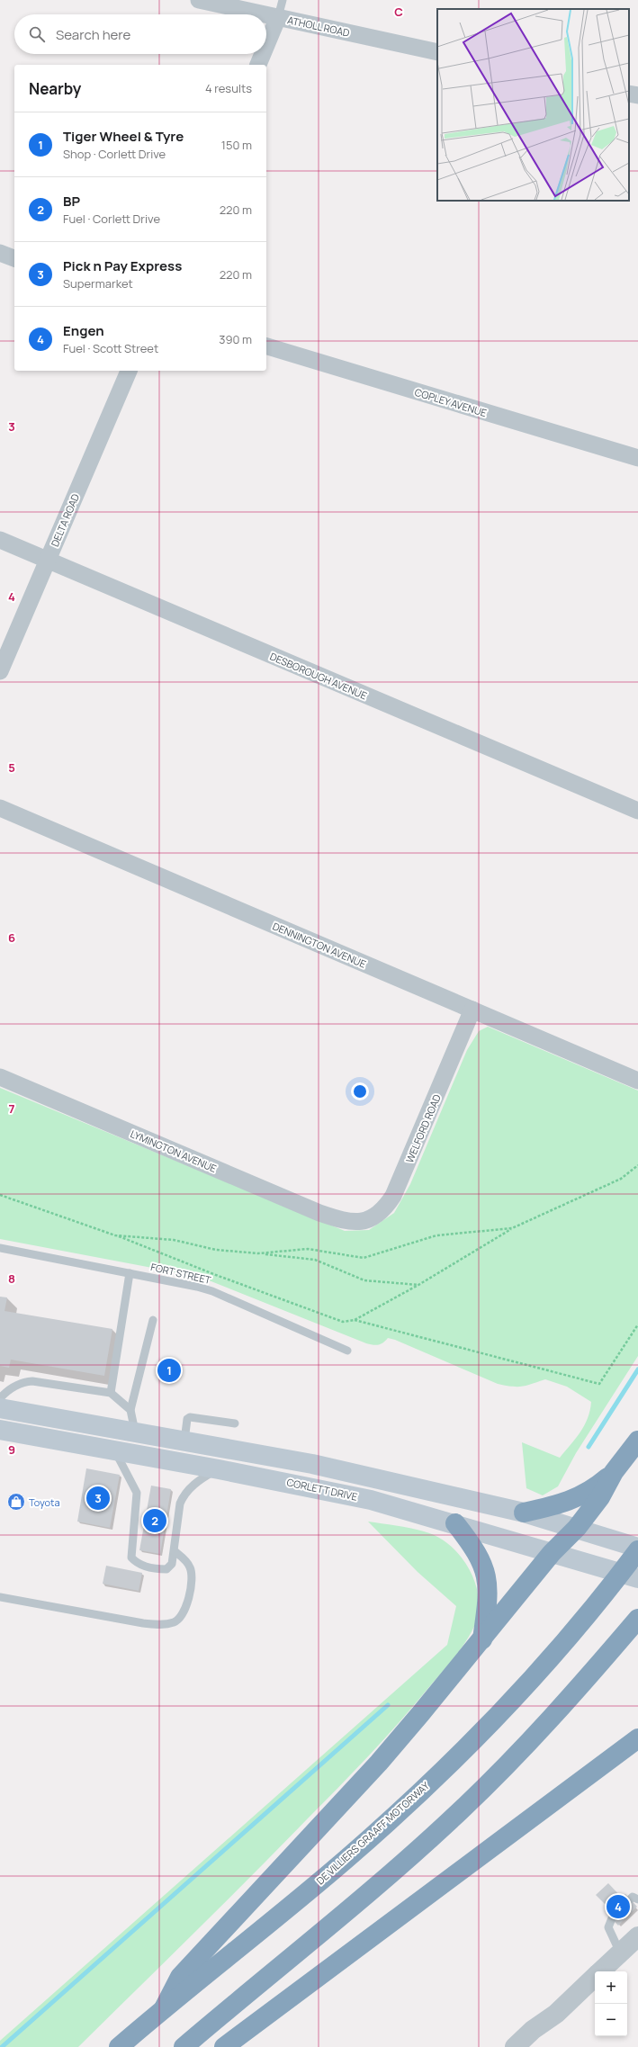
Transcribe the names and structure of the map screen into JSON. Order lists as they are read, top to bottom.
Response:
{
  "streets": {
    "highway": ["DE VILLIERS GRAAFF MOTORWAY"],
    "main road": ["CORLETT DRIVE"],
    "street": [
      "ATHOLL ROAD",
      "COPLEY AVENUE",
      "DELTA ROAD",
      "DESBOROUGH AVENUE",
      "DENNINGTON AVENUE",
      "WELFORD ROAD",
      "LYMINGTON AVENUE"
    ],
    "lane": ["FORT STREET"]
  },
  "crossings": [
    ["DELTA ROAD", "DESBOROUGH AVENUE"],
    ["DENNINGTON AVENUE", "WELFORD ROAD"],
    ["WELFORD ROAD", "LYMINGTON AVENUE"]
  ],
  "places": {
    "shop": ["Toyota"]
  },
  "page": {
    "search": "Search here",
    "heading": ["Nearby", "4 results"],
    "list": [
      {
        "mark": "1",
        "name": "Tiger Wheel & Tyre",
        "note": "Shop · Corlett Drive",
        "value": "150 m"
      },
      {
        "mark": "2",
        "name": "BP",
        "note": "Fuel · Corlett Drive",
        "value": "220 m"
      },
      {
        "mark": "3",
        "name": "Pick n Pay Express",
        "note": "Supermarket",
        "value": "220 m"
      },
      {
        "mark": "4",
        "name": "Engen",
        "note": "Fuel · Scott Street",
        "value": "390 m"
      }
    ],
    "pins": [
      "1",
      "3",
      "2",
      "4"
    ],
    "map_buttons": ["+", "−"]
  },
  "grid": {
    "columns": ["C"],
    "rows": [
      "3",
      "4",
      "5",
      "6",
      "7",
      "8",
      "9"
    ]
  }
}
